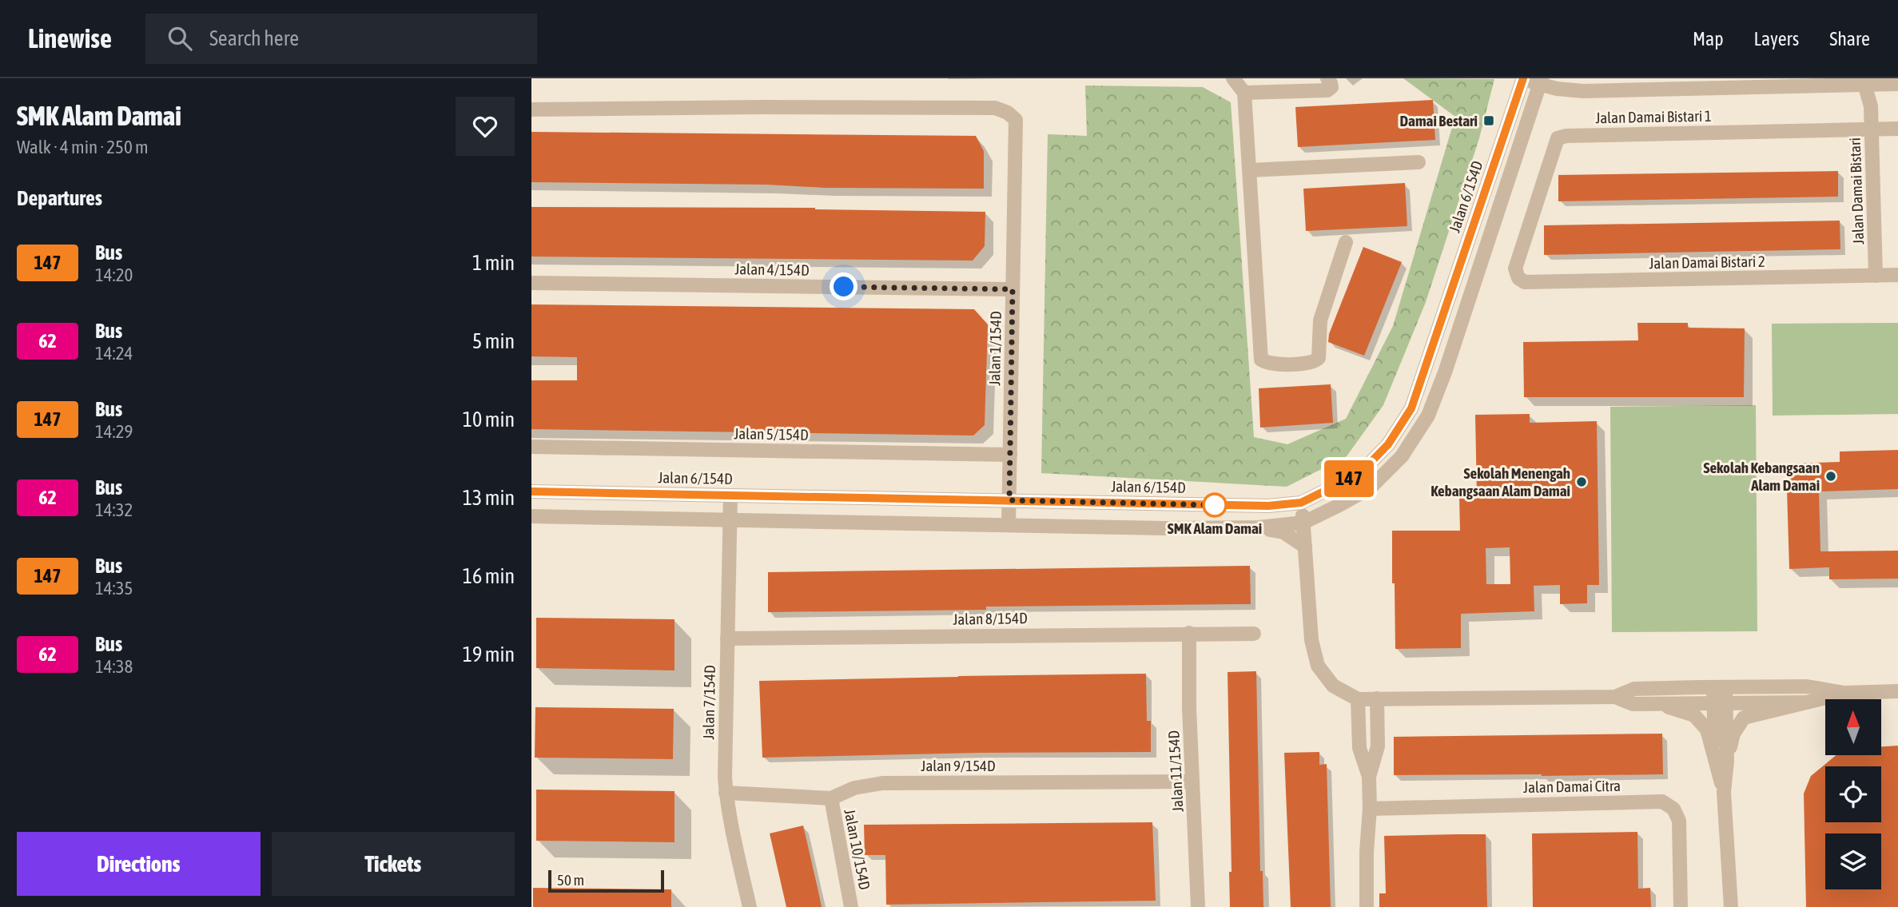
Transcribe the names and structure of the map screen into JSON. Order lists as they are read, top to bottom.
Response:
{
  "streets": {
    "street": [
      "Jalan Damai Bistari 1",
      "Jalan Damai Bistari",
      "Jalan 6/154D",
      "Jalan Damai Bistari 2",
      "Jalan 4/154D",
      "Jalan 1/154D",
      "Jalan 5/154D",
      "Jalan 8/154D",
      "Jalan 7/154D",
      "Jalan 9/154D",
      "Jalan 11/154D",
      "Jalan Damai Citra",
      "Jalan 10/154D"
    ]
  },
  "crossings": [
    ["Jalan Damai Bistari 1", "Jalan Damai Bistari"],
    ["Jalan Damai Bistari 1", "Jalan Damai Bistari 2"],
    ["Jalan Damai Bistari", "Jalan Damai Bistari 2"],
    ["Jalan 6/154D", "Jalan 1/154D"],
    ["Jalan 6/154D", "Jalan 7/154D"],
    ["Jalan 4/154D", "Jalan 1/154D"],
    ["Jalan 1/154D", "Jalan 5/154D"],
    ["Jalan 8/154D", "Jalan 7/154D"],
    ["Jalan 8/154D", "Jalan 11/154D"],
    ["Jalan 7/154D", "Jalan 9/154D"],
    ["Jalan 9/154D", "Jalan 11/154D"],
    ["Jalan 9/154D", "Jalan 10/154D"]
  ],
  "places": {
    "transit": ["Damai Bestari"],
    "other": ["Sekolah Kebangsaan Alam Damai", "Sekolah Menengah Kebangsaan Alam Damai", "SMK Alam Damai"]
  },
  "lines": ["bus line 147"],
  "scale_bar": "50 m",
  "north": "top",
  "page": {
    "header": "Linewise",
    "search": "Search here",
    "nav": ["Map", "Layers", "Share"],
    "heading": [
      ["SMK Alam Damai", "Walk · 4 min · 250 m"],
      "Departures"
    ],
    "on_map": "147",
    "list": [
      {
        "mark": "147",
        "name": "Bus",
        "note": "14:20",
        "value": "1 min"
      },
      {
        "mark": "62",
        "name": "Bus",
        "note": "14:24",
        "value": "5 min"
      },
      {
        "mark": "147",
        "name": "Bus",
        "note": "14:29",
        "value": "10 min"
      },
      {
        "mark": "62",
        "name": "Bus",
        "note": "14:32",
        "value": "13 min"
      },
      {
        "mark": "147",
        "name": "Bus",
        "note": "14:35",
        "value": "16 min"
      },
      {
        "mark": "62",
        "name": "Bus",
        "note": "14:38",
        "value": "19 min"
      }
    ],
    "buttons": ["Directions", "Tickets"],
    "scale": "50 m"
  }
}
